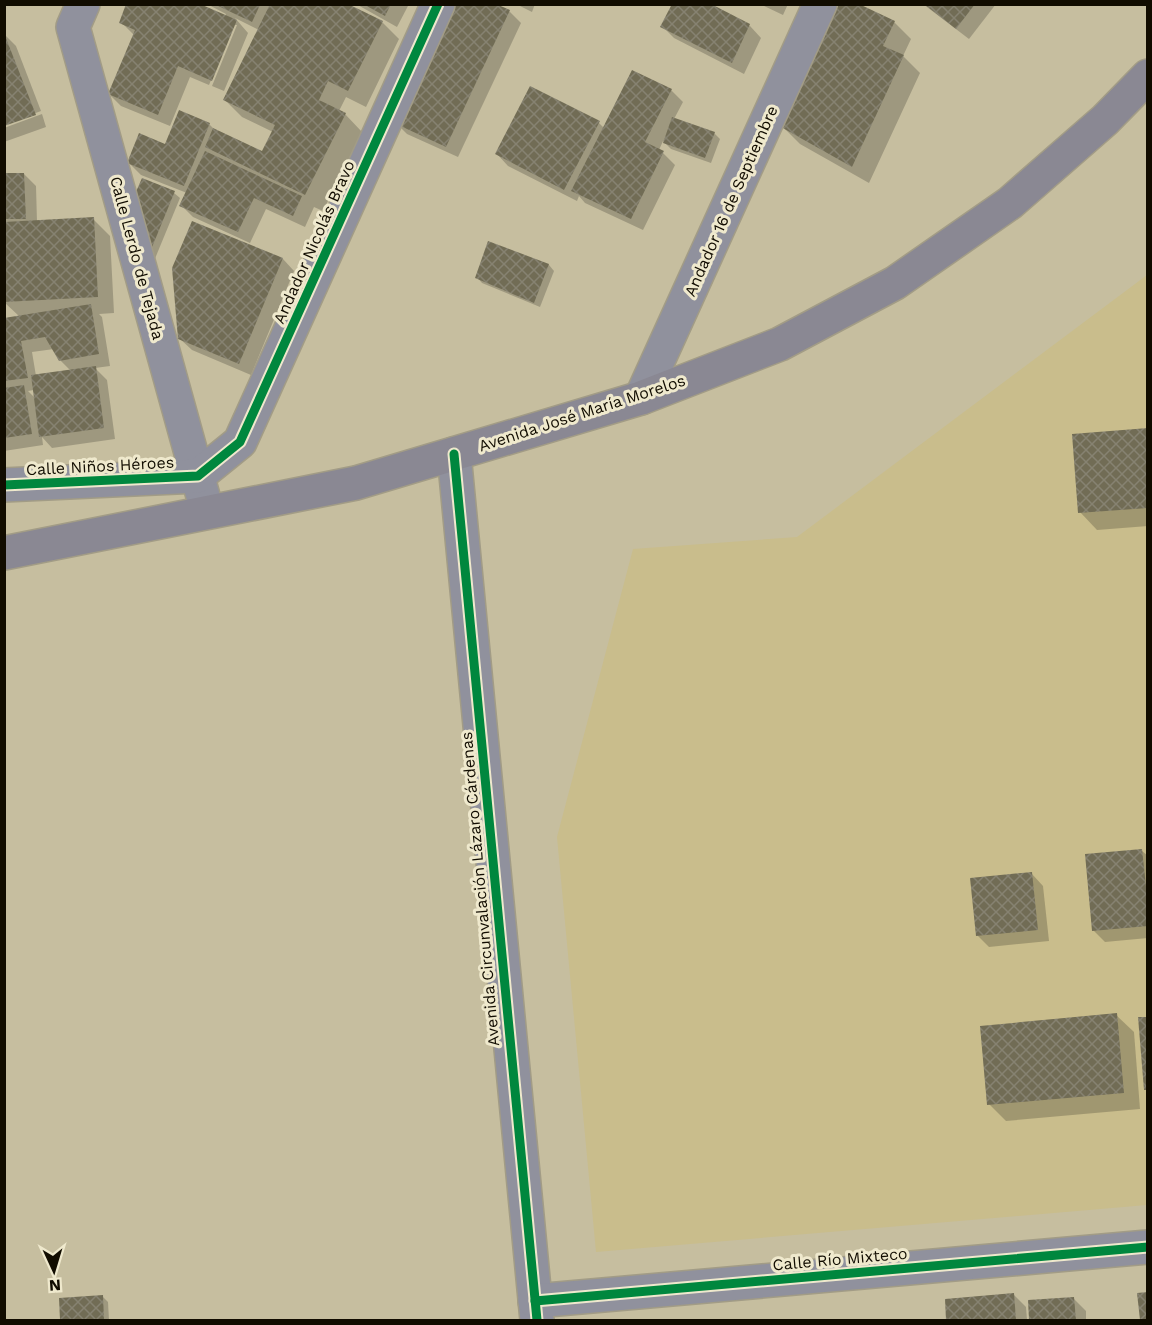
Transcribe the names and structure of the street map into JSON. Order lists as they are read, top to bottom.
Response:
{
  "streets": {
    "main road": ["Avenida José María Morelos"],
    "street": [
      "Andador 16 de Septiembre",
      "Andador Nicolás Bravo",
      "Calle Lerdo de Tejada",
      "Calle Niños Héroes",
      "Avenida Circunvalación Lázaro Cárdenas",
      "Calle Río Mixteco"
    ]
  },
  "crossings": [
    ["Andador 16 de Septiembre", "Avenida José María Morelos"],
    ["Andador Nicolás Bravo", "Calle Lerdo de Tejada"],
    ["Andador Nicolás Bravo", "Calle Niños Héroes"],
    ["Calle Lerdo de Tejada", "Avenida José María Morelos"],
    ["Calle Lerdo de Tejada", "Calle Niños Héroes"],
    ["Avenida José María Morelos", "Avenida Circunvalación Lázaro Cárdenas"],
    ["Avenida Circunvalación Lázaro Cárdenas", "Calle Río Mixteco"]
  ],
  "north": "bottom"
}
